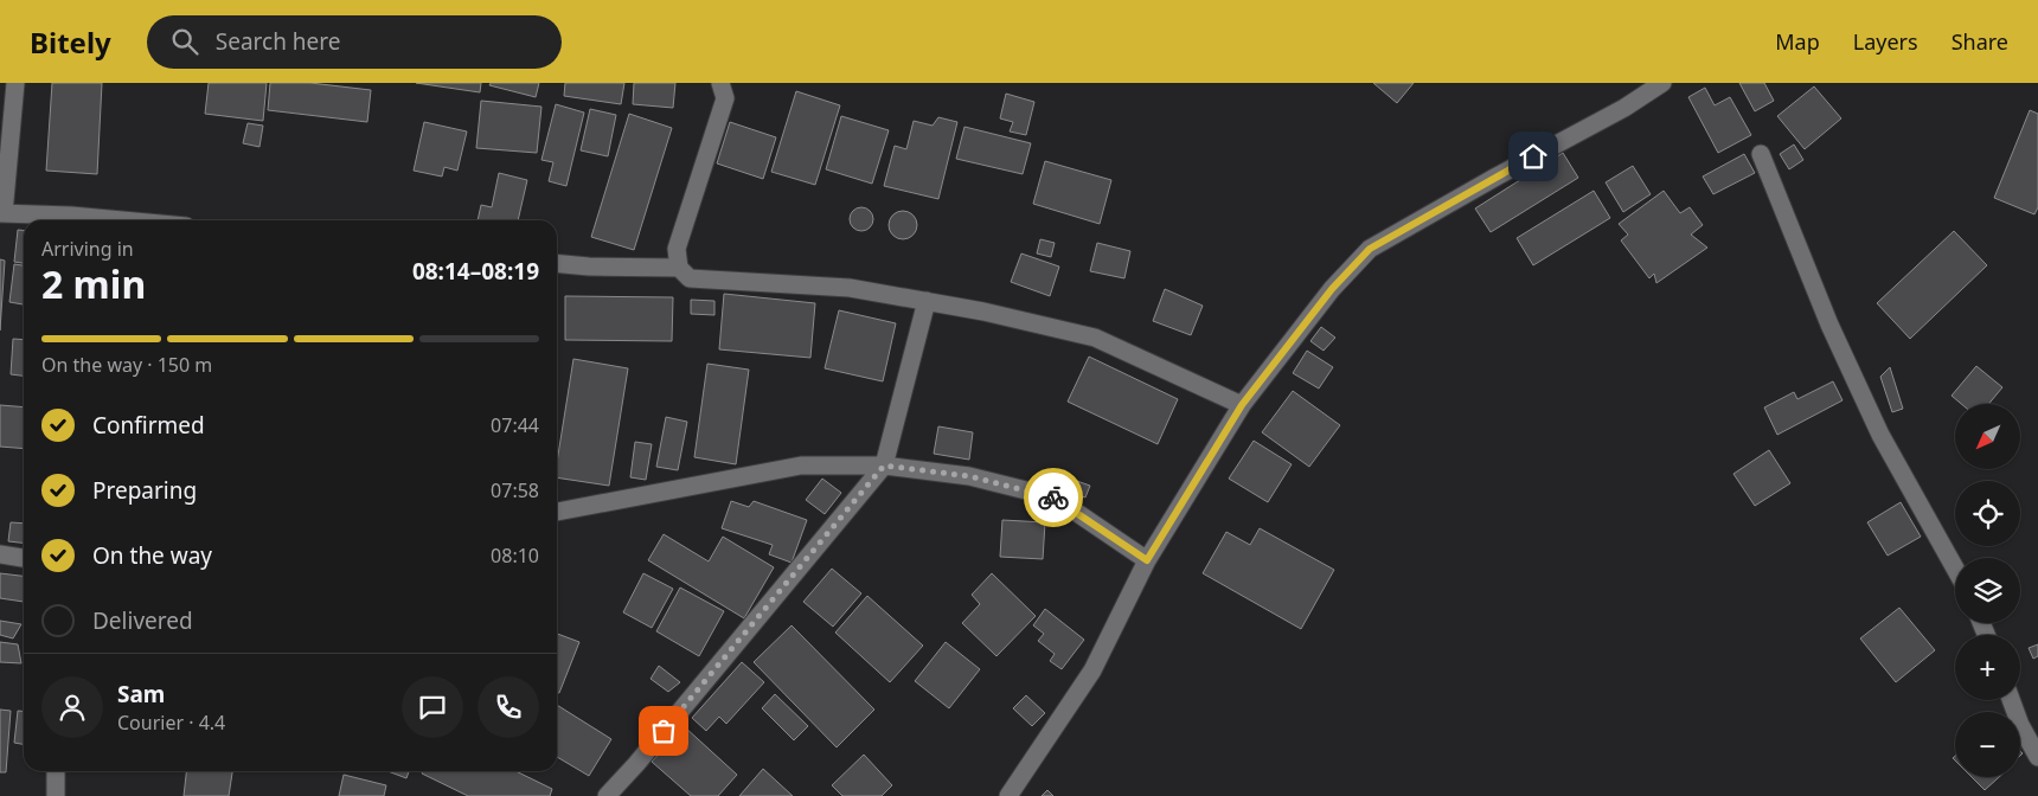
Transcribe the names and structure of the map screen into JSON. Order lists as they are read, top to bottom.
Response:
{
  "north": "bottom left",
  "page": {
    "header": "Bitely",
    "search": "Search here",
    "nav": ["Map", "Layers", "Share"],
    "heading": ["2 min", "Arriving in", "08:14–08:19"],
    "panel": ["Sam", "Courier · 4.4"],
    "bar": "On the way · 150 m",
    "list": [
      ["Confirmed", "07:44"],
      ["Preparing", "07:58"],
      ["On the way", "08:10"],
      "Delivered"
    ],
    "map_buttons": ["+", "−"]
  }
}
